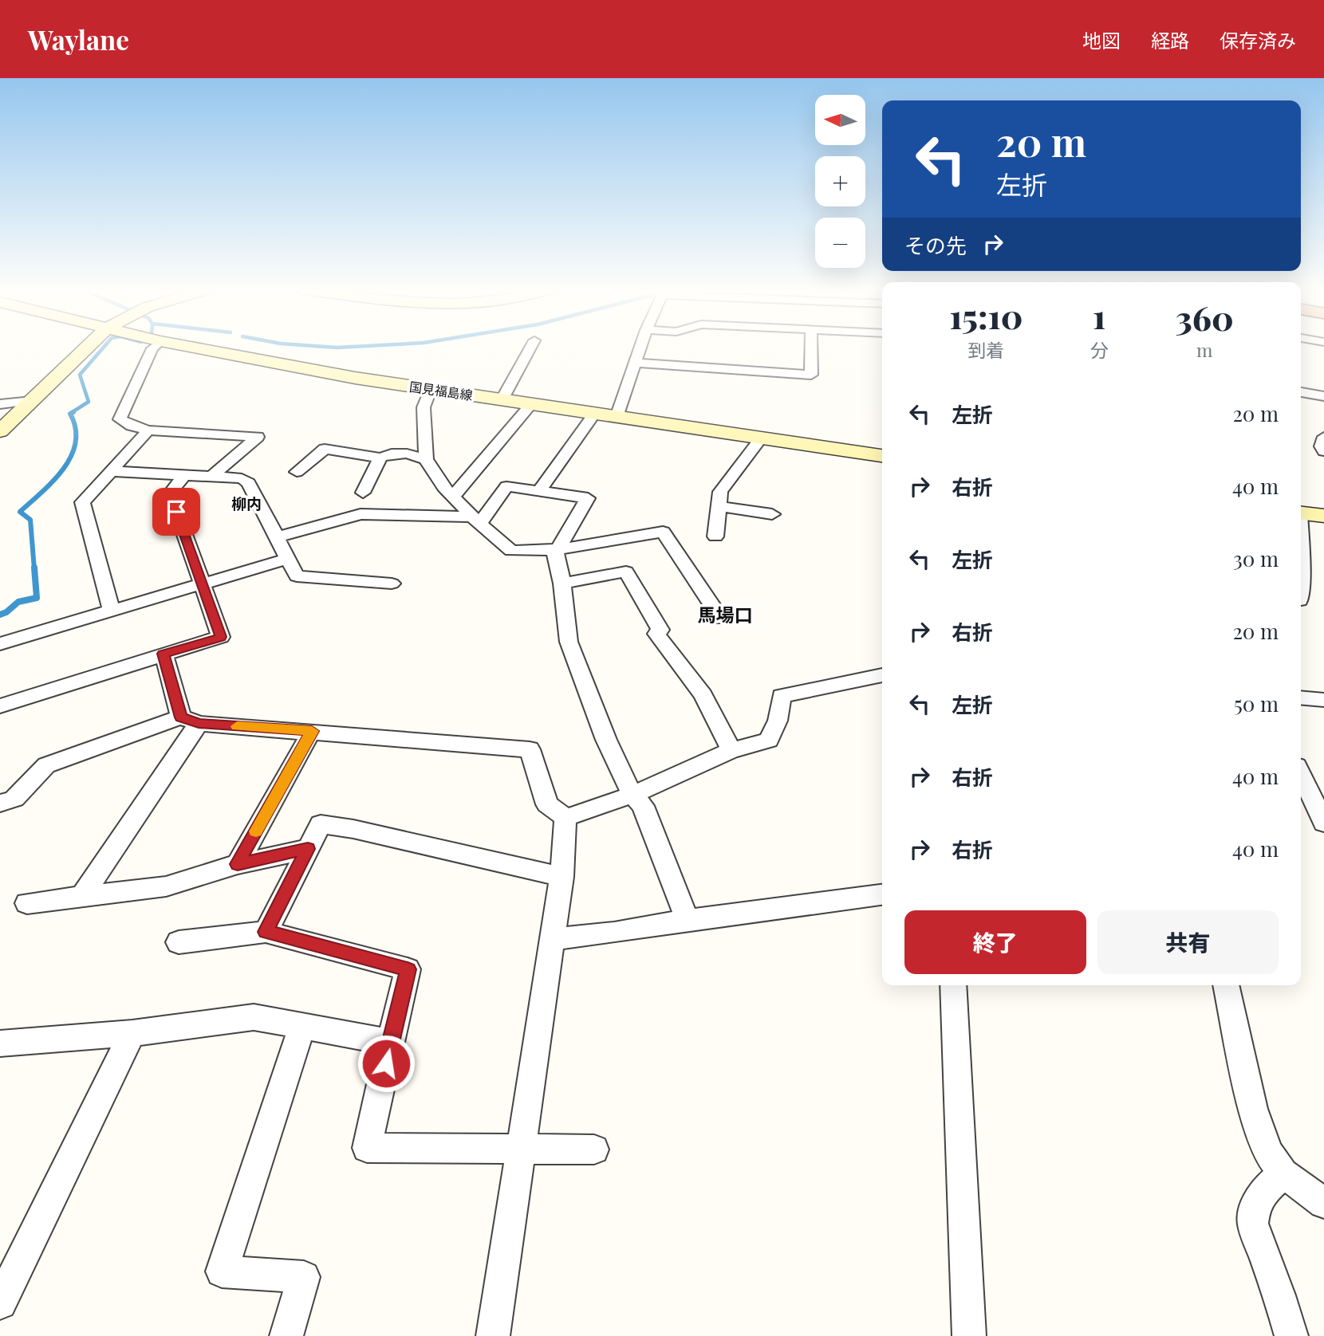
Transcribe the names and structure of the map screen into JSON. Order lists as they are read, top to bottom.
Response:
{
  "streets": {
    "main road": ["国見福島線"]
  },
  "districts": ["柳内", "馬場口"],
  "north": "left",
  "page": {
    "header": "Waylane",
    "nav": ["地図", "経路", "保存済み"],
    "map_buttons": ["+", "−"],
    "turn": ["20 m", "左折"],
    "then": "その先",
    "eta": [
      "15:10",
      "到着",
      "1",
      "分",
      "360",
      "m"
    ],
    "list": [
      {
        "name": "左折",
        "value": "20 m"
      },
      {
        "name": "右折",
        "value": "40 m"
      },
      {
        "name": "左折",
        "value": "30 m"
      },
      {
        "name": "右折",
        "value": "20 m"
      },
      {
        "name": "左折",
        "value": "50 m"
      },
      {
        "name": "右折",
        "value": "40 m"
      },
      {
        "name": "右折",
        "value": "40 m"
      }
    ],
    "buttons": ["終了", "共有"]
  }
}
